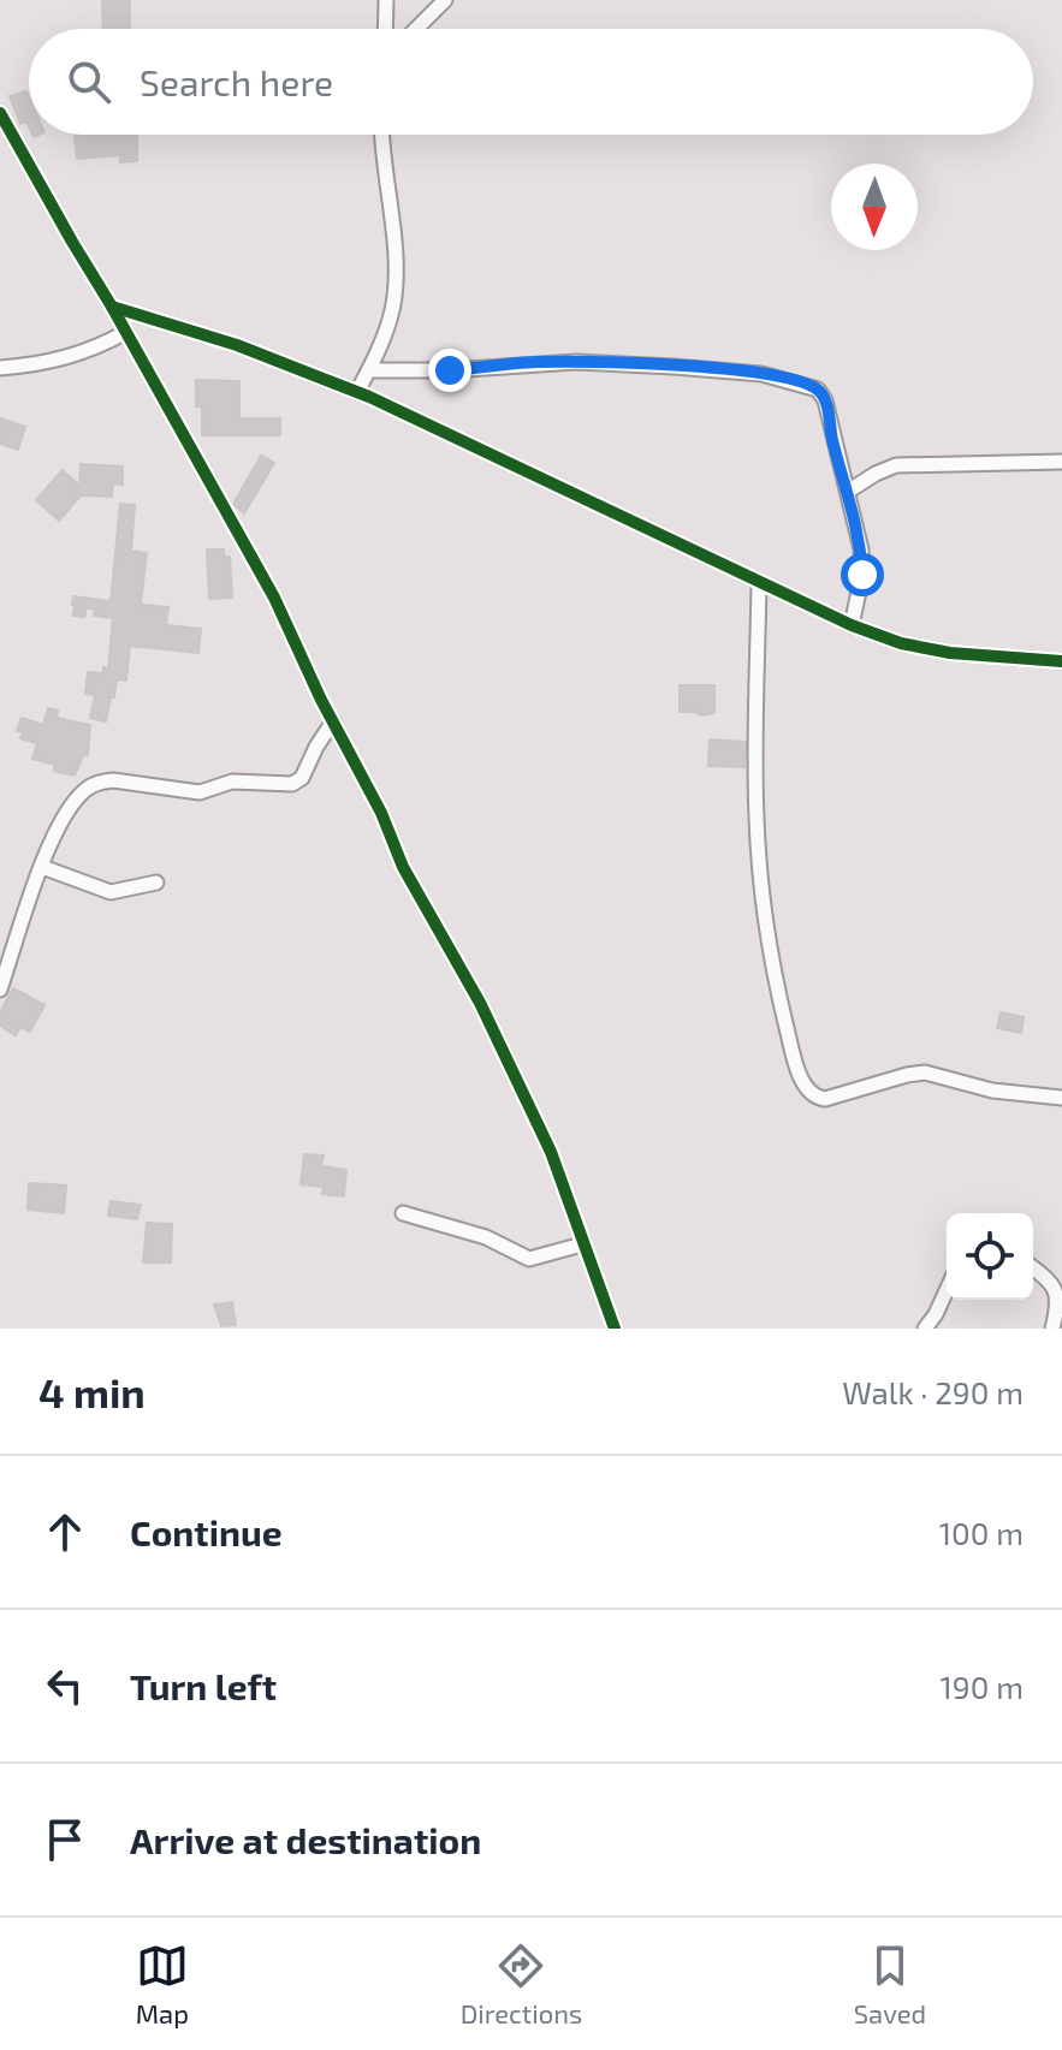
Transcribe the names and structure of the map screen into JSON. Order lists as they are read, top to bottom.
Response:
{
  "north": "bottom",
  "page": {
    "search": "Search here",
    "heading": ["4 min", "Walk · 290 m"],
    "list": [
      ["Continue", "100 m"],
      ["Turn left", "190 m"],
      "Arrive at destination"
    ],
    "nav": ["Map", "Directions", "Saved"]
  }
}
